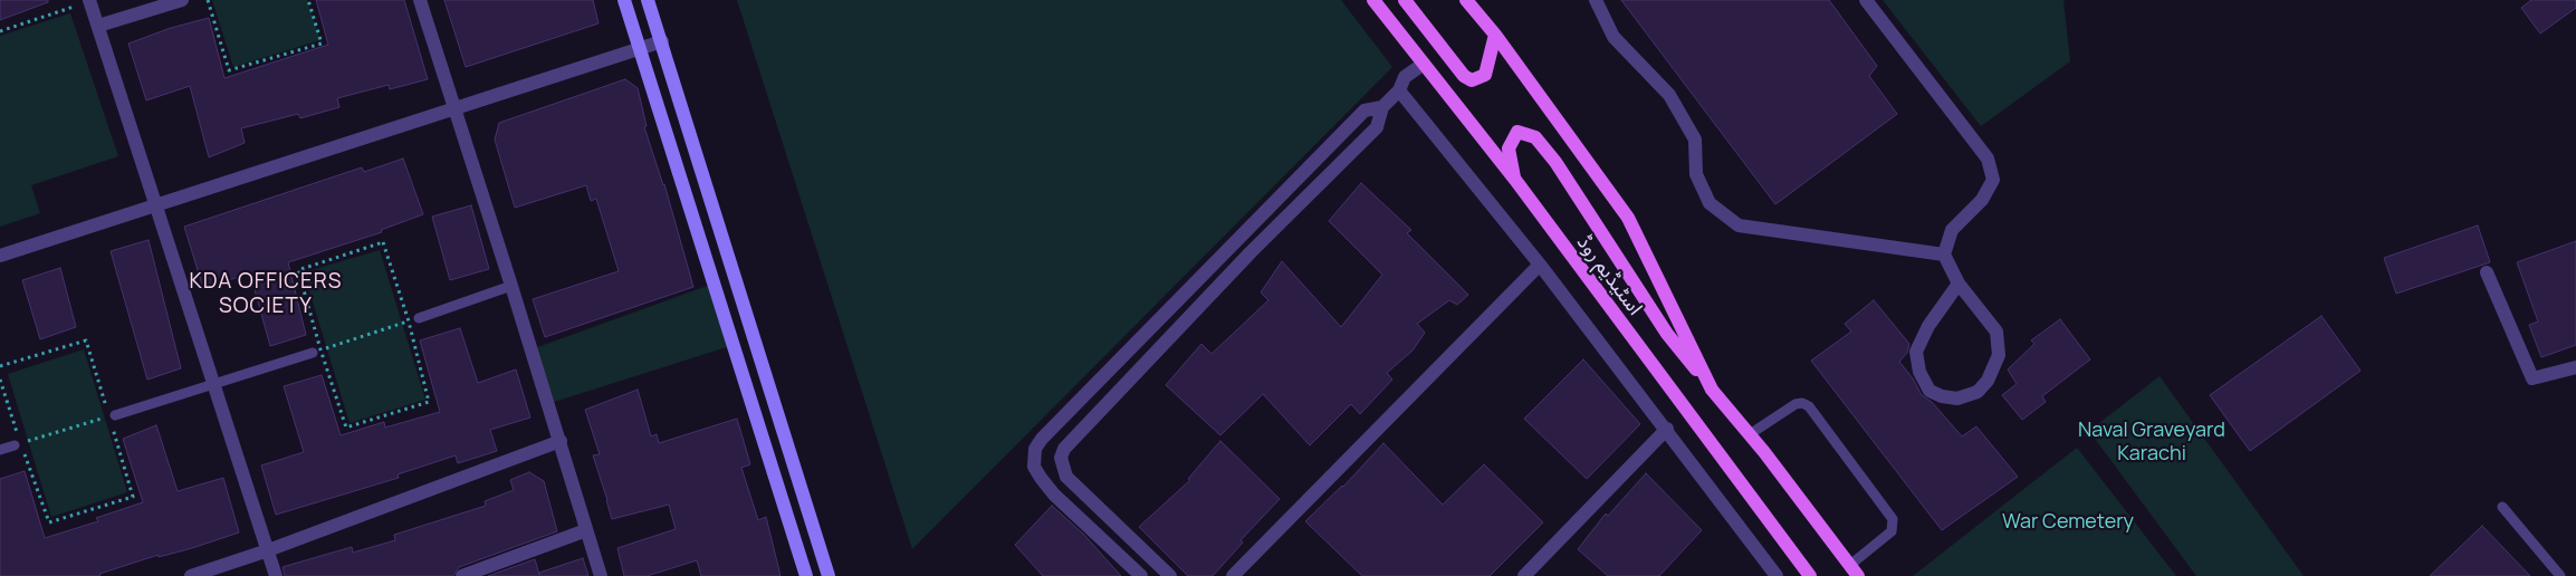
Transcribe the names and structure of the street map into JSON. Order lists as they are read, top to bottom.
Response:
{
  "streets": {
    "main road": ["اسٹیڈیم روڈ"]
  },
  "districts": ["KDA OFFICERS SOCIETY"],
  "parks": ["Naval Graveyard Karachi", "War Cemetery"]
}
